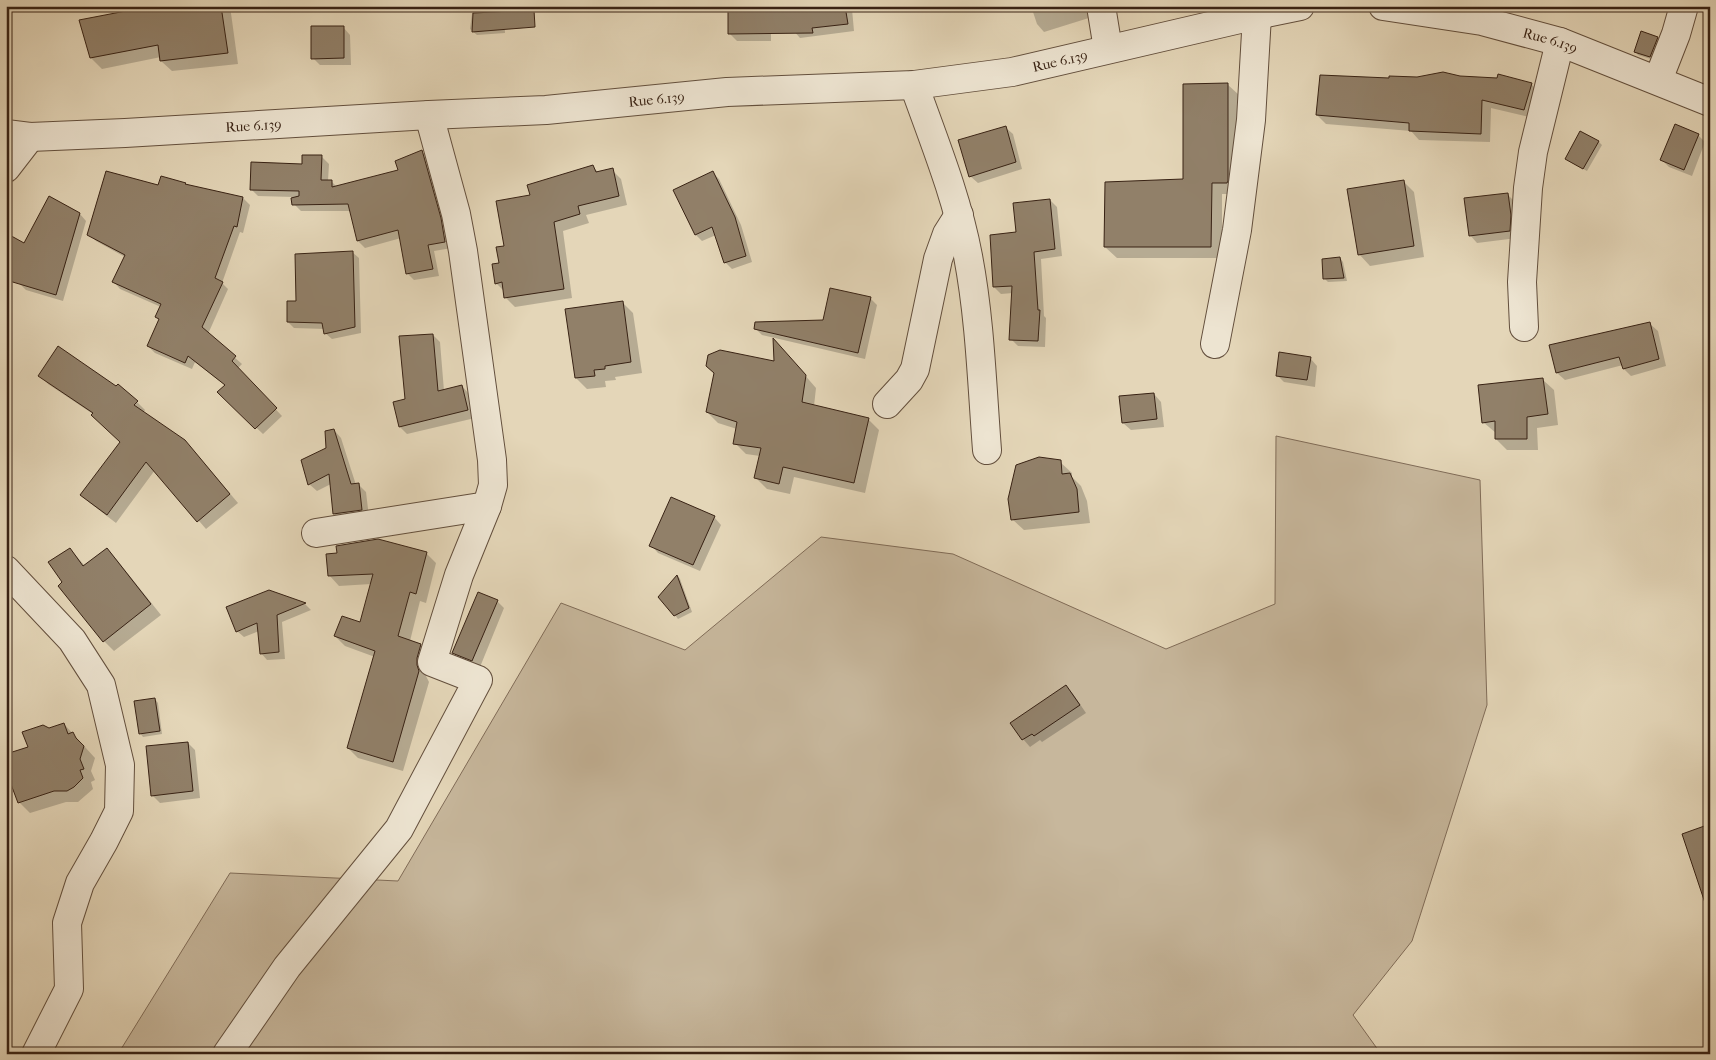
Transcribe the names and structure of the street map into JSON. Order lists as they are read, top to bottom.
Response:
{
  "streets": {
    "street": ["Rue 6.139"]
  }
}
